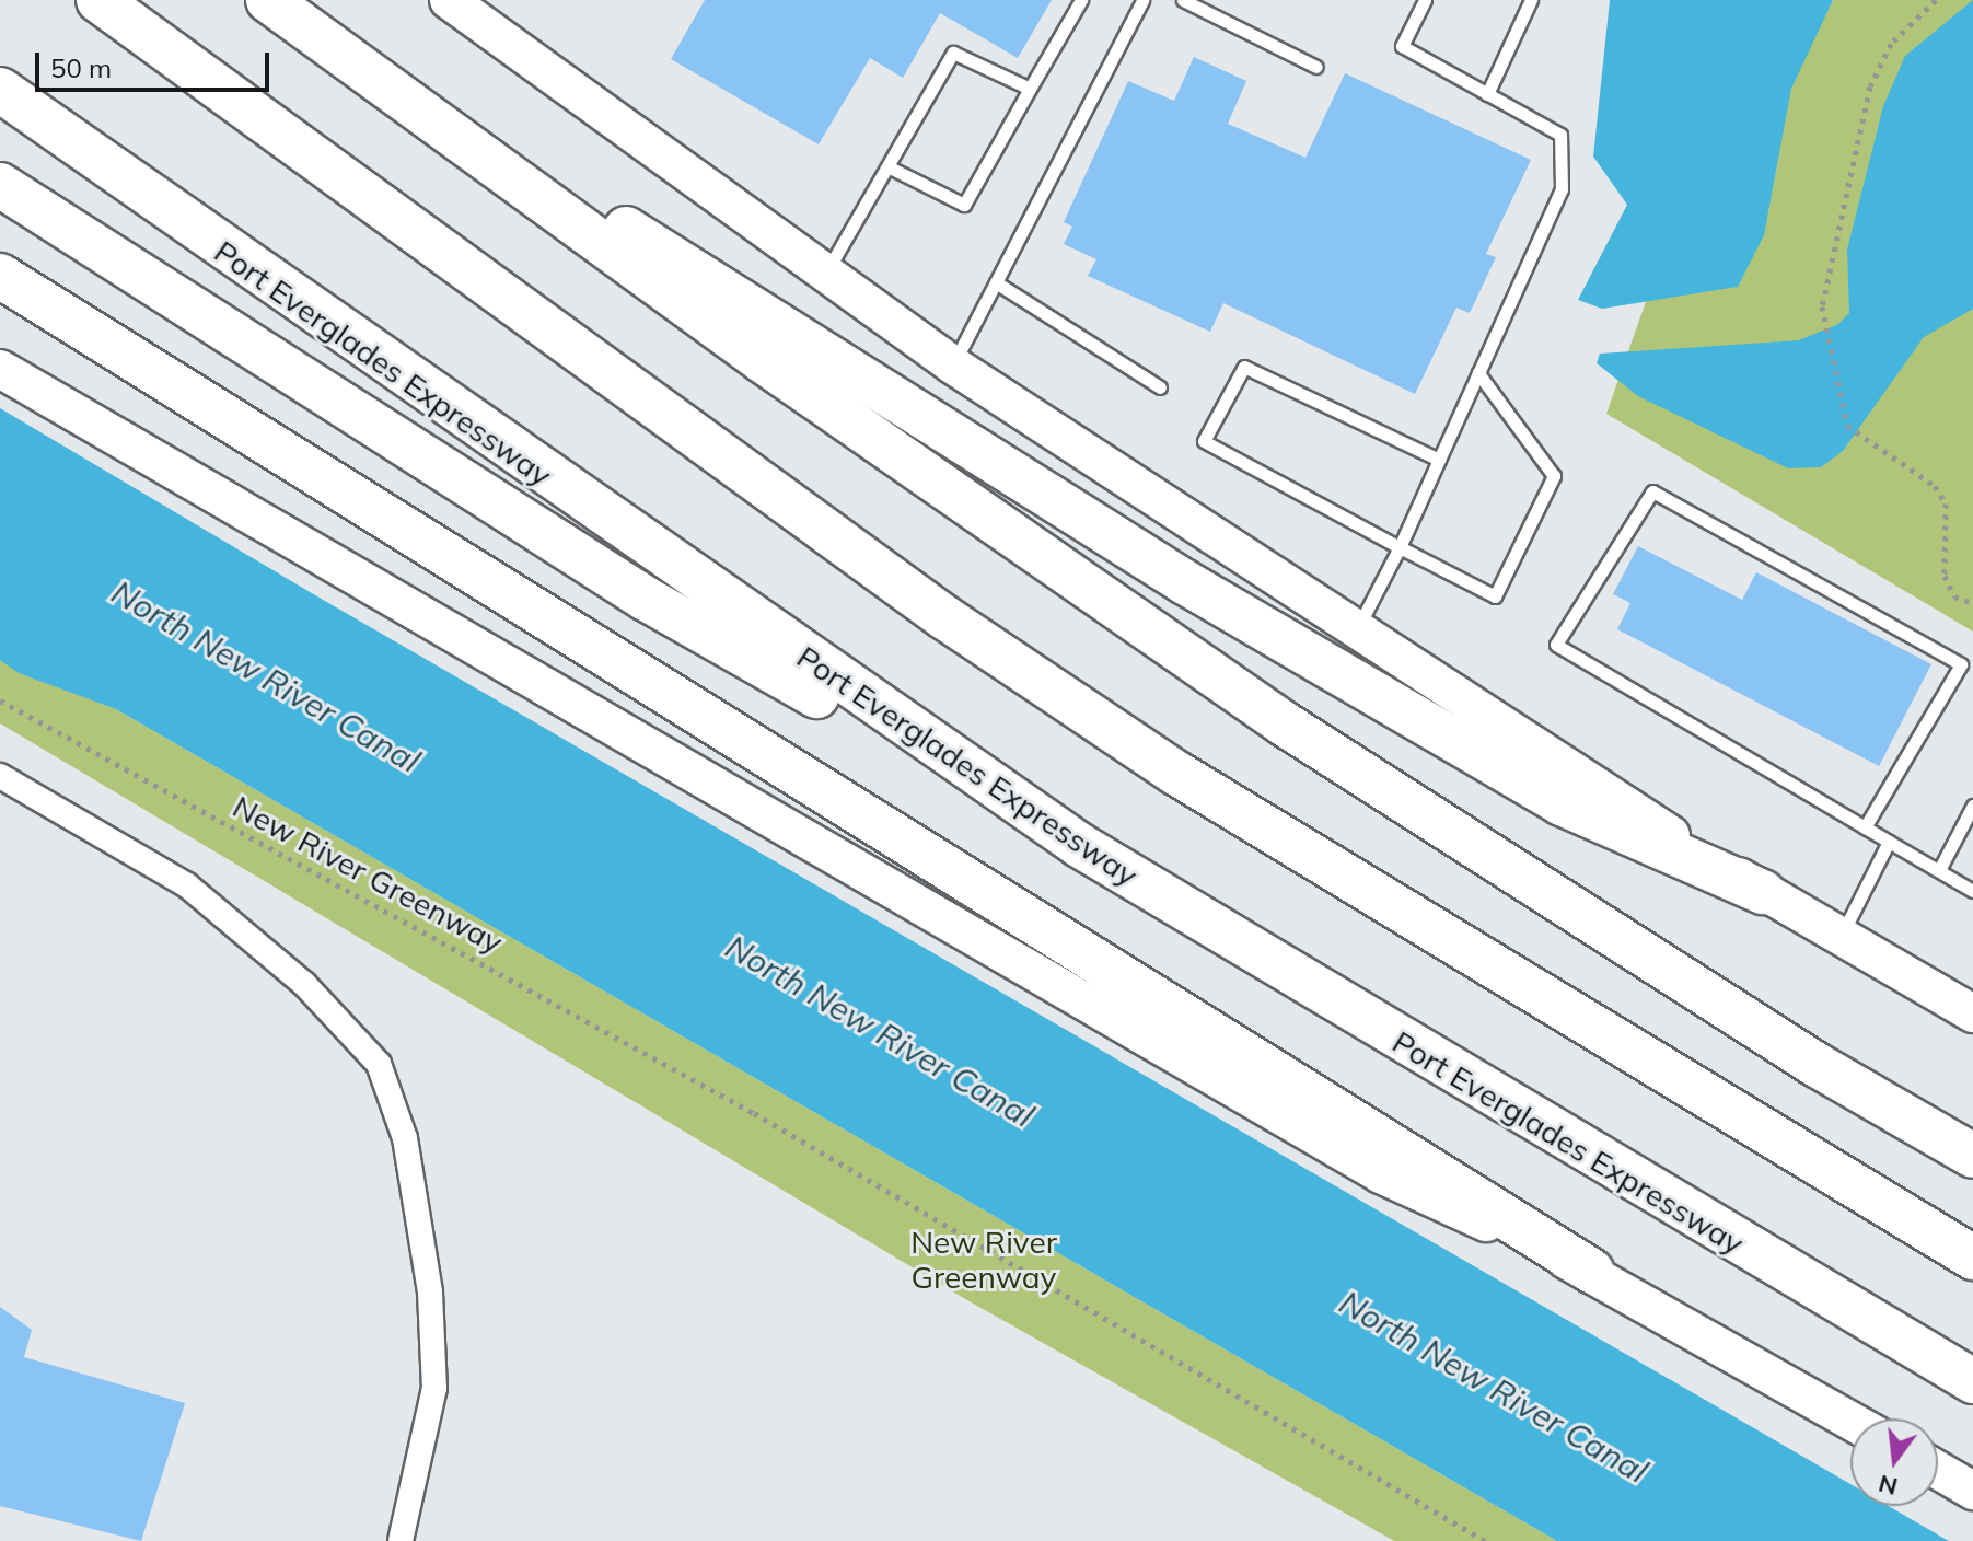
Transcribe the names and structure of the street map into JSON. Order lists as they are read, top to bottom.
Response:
{
  "streets": {
    "highway": ["Port Everglades Expressway"],
    "path": ["New River Greenway"]
  },
  "water": ["North New River Canal"],
  "parks": ["New River Greenway"],
  "scale_bar": "50 m",
  "north": "bottom"
}
